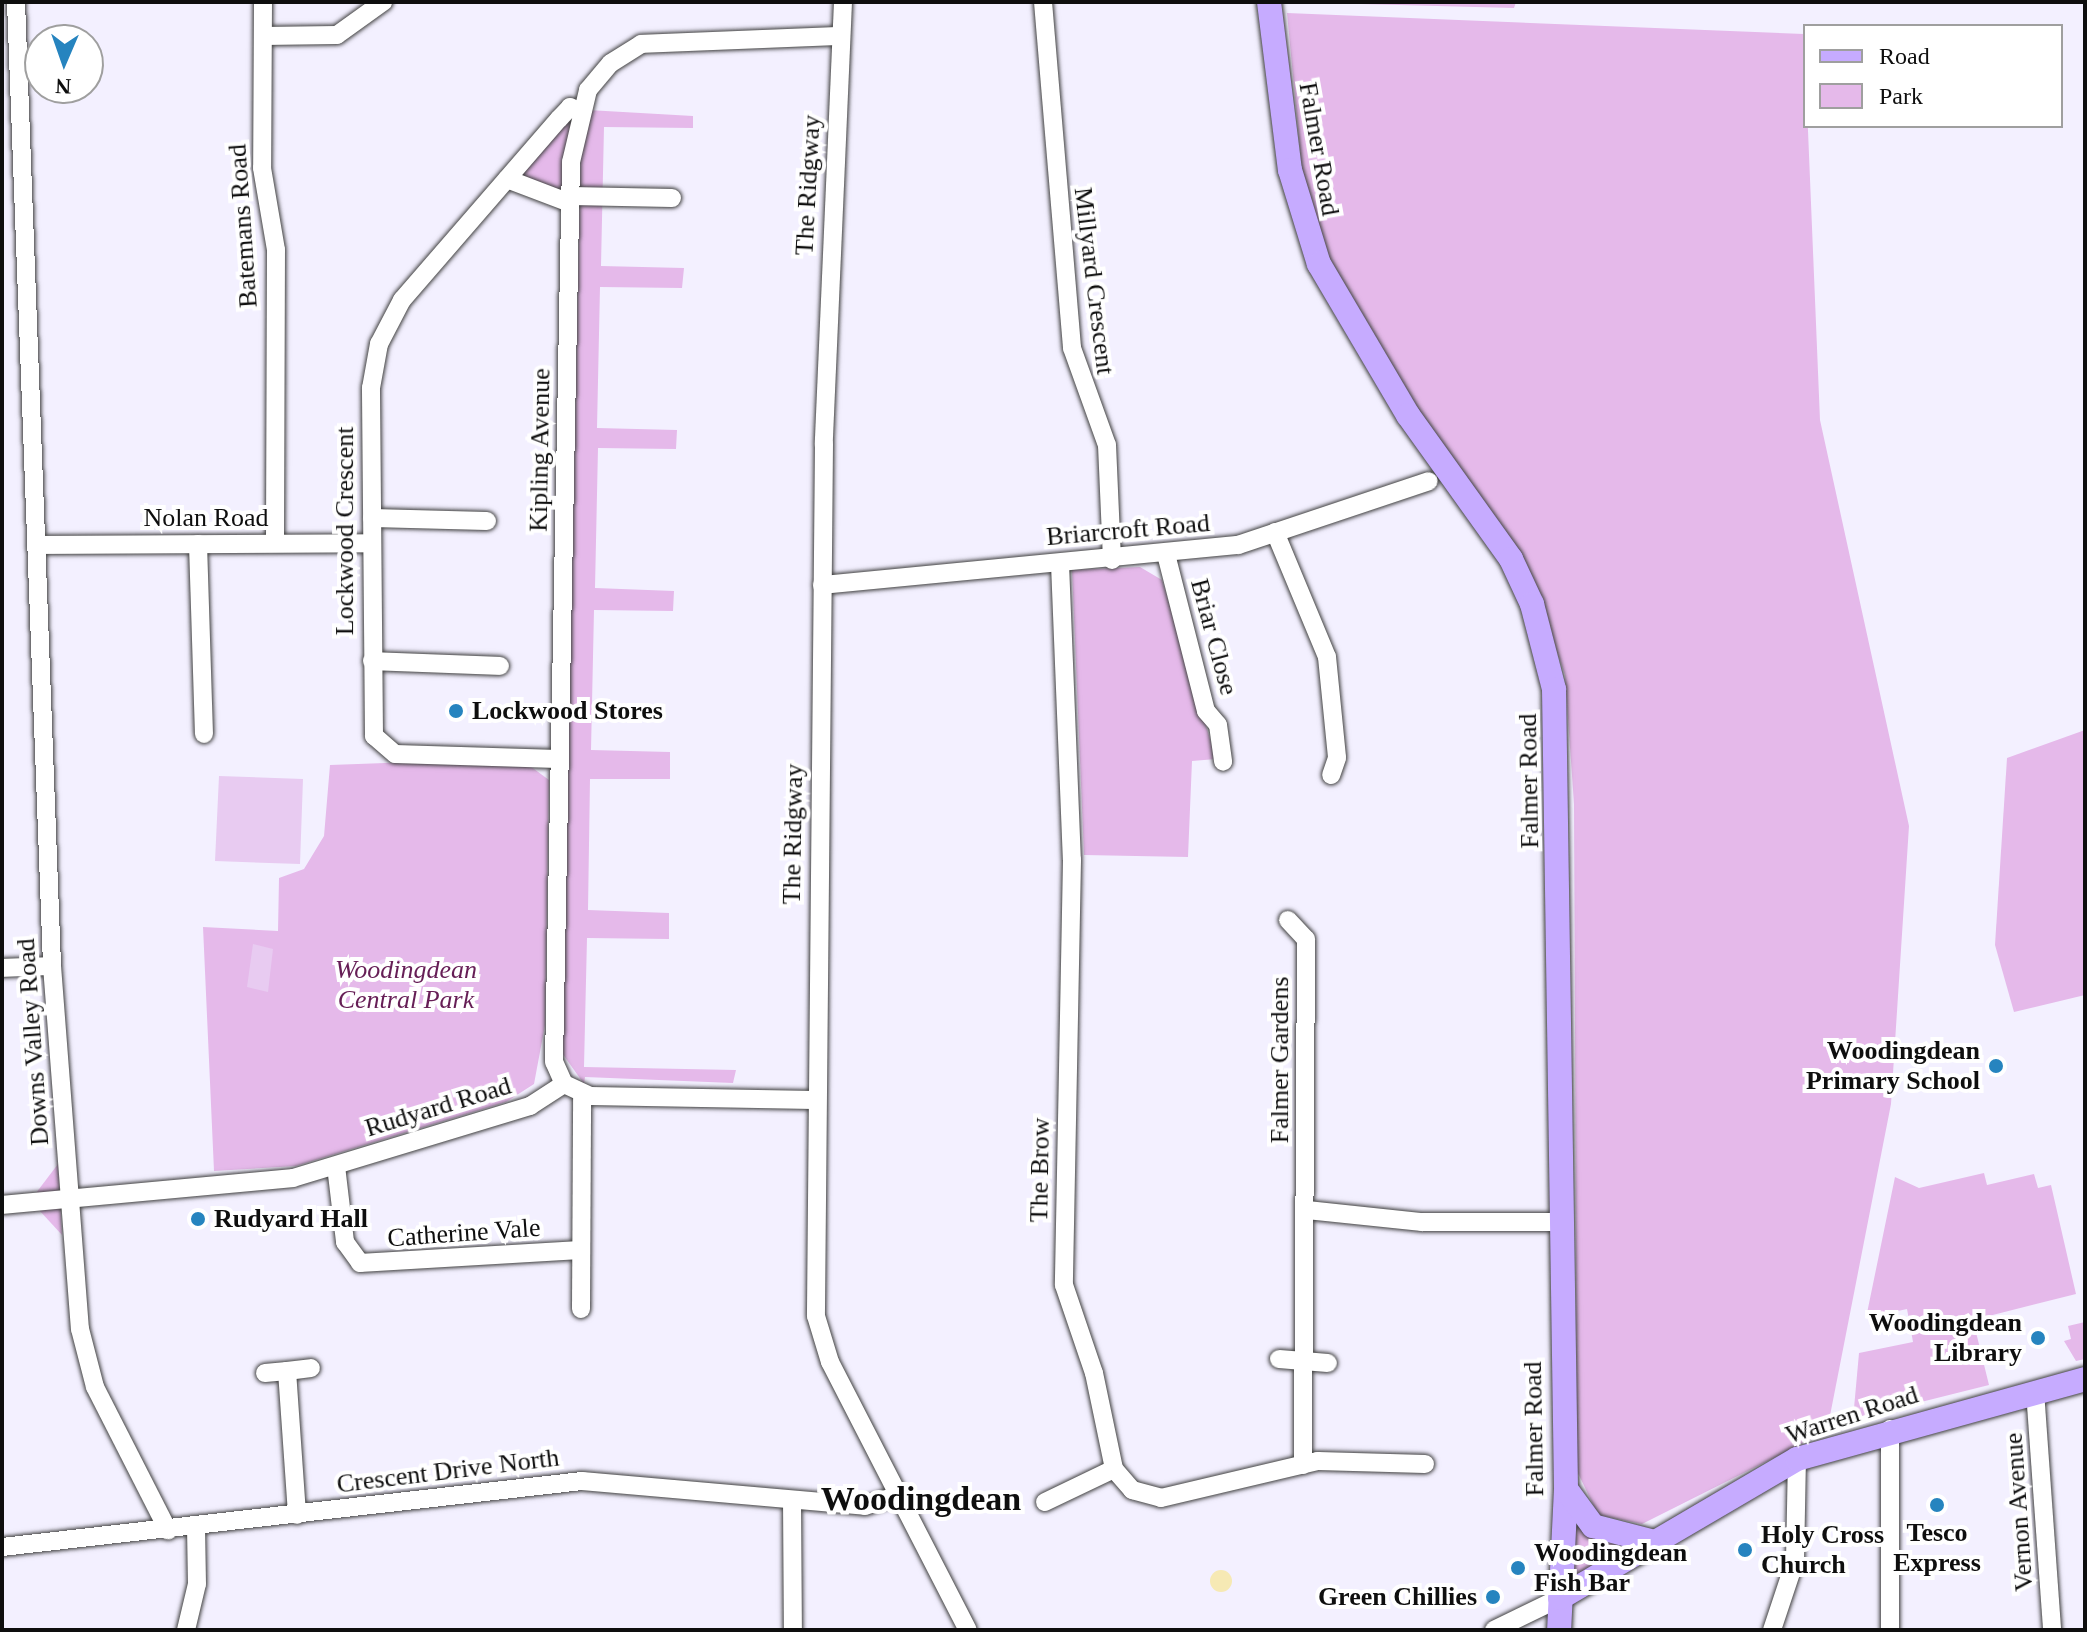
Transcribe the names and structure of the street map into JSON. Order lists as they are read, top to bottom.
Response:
{
  "streets": {
    "main road": ["Falmer Road", "Warren Road"],
    "street": [
      "The Ridgway",
      "Batemans Road",
      "Millyard Crescent",
      "Kipling Avenue",
      "Nolan Road",
      "Briarcroft Road",
      "Lockwood Crescent",
      "Briar Close",
      "Downs Valley Road",
      "Falmer Gardens",
      "Rudyard Road",
      "The Brow",
      "Catherine Vale",
      "Crescent Drive North",
      "Vernon Avenue"
    ]
  },
  "crossings": [
    ["Falmer Road", "Warren Road"],
    ["The Ridgway", "Kipling Avenue"],
    ["The Ridgway", "Briarcroft Road"],
    ["The Ridgway", "Crescent Drive North"],
    ["Batemans Road", "Nolan Road"],
    ["Millyard Crescent", "Briarcroft Road"],
    ["Kipling Avenue", "Lockwood Crescent"],
    ["Kipling Avenue", "Rudyard Road"],
    ["Nolan Road", "Lockwood Crescent"],
    ["Nolan Road", "Downs Valley Road"],
    ["Briarcroft Road", "Briar Close"],
    ["Briarcroft Road", "The Brow"],
    ["Downs Valley Road", "Rudyard Road"],
    ["Downs Valley Road", "Crescent Drive North"],
    ["Rudyard Road", "Catherine Vale"],
    ["Warren Road", "Vernon Avenue"]
  ],
  "districts": ["Woodingdean"],
  "parks": ["Woodingdean Central Park"],
  "places": [
    "Lockwood Stores",
    "Woodingdean Primary School",
    "Rudyard Hall",
    "Woodingdean Library",
    "Tesco Express",
    "Holy Cross Church",
    "Woodingdean Fish Bar",
    "Green Chillies"
  ],
  "legend": ["Road", "Park"],
  "north": "bottom"
}
